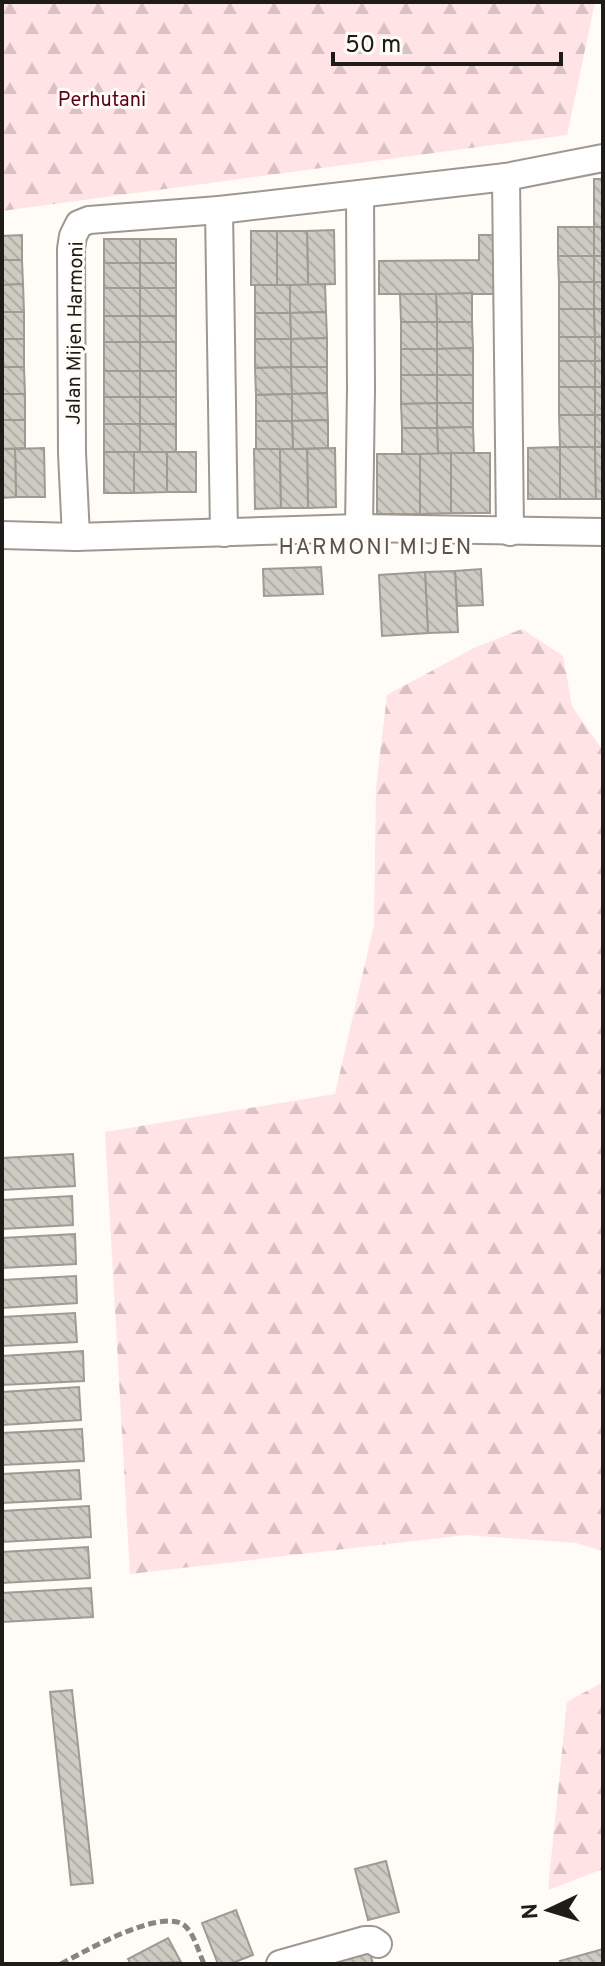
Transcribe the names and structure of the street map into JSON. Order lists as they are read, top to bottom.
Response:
{
  "streets": {
    "street": ["Jalan Mijen Harmoni"]
  },
  "districts": ["HARMONI MIJEN"],
  "parks": ["Perhutani"],
  "scale_bar": "50 m",
  "north": "left"
}
